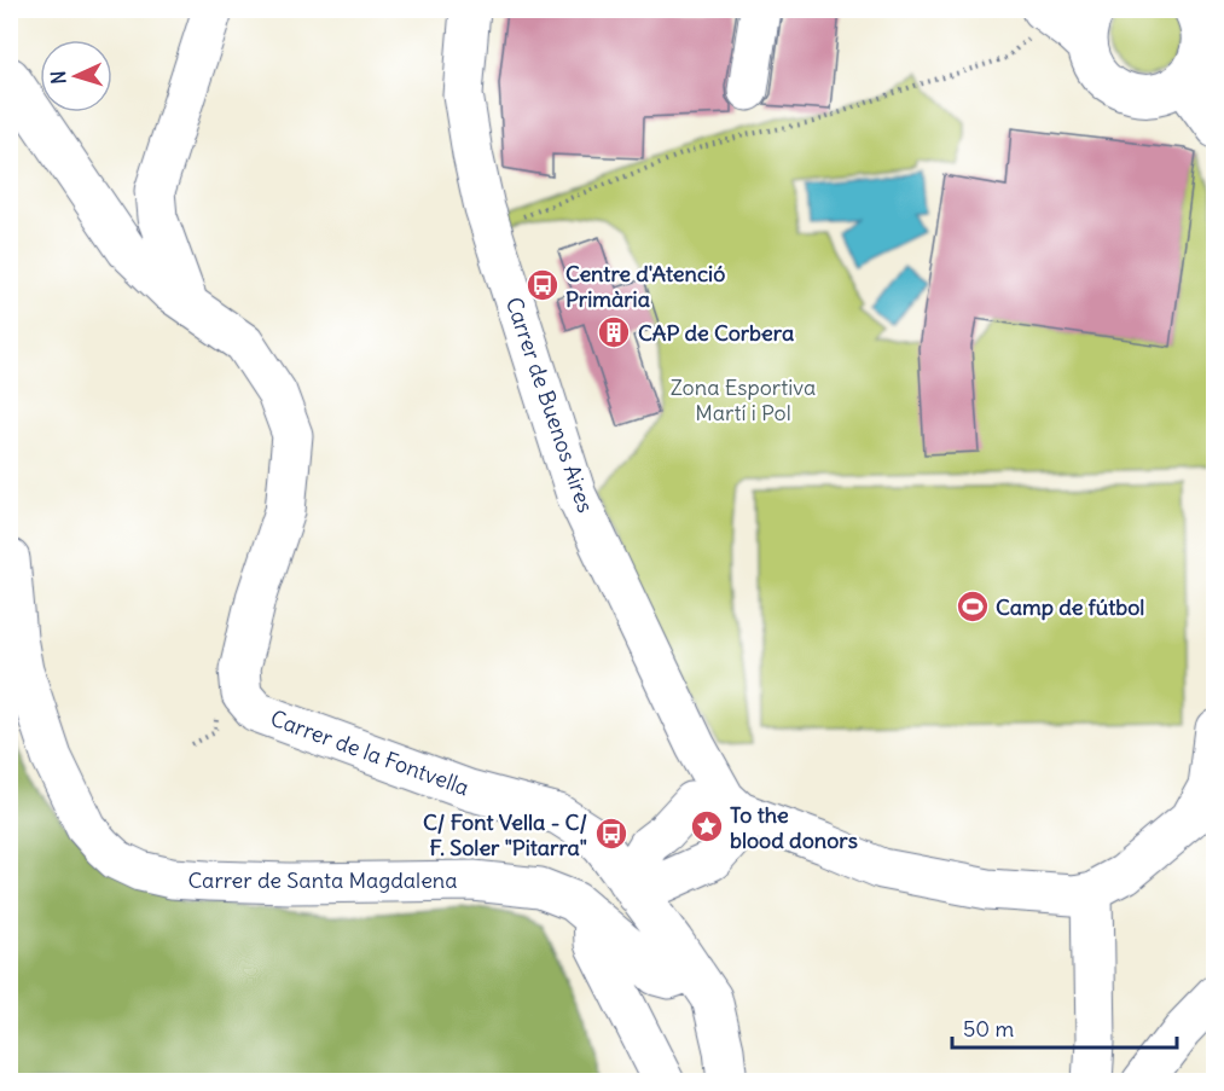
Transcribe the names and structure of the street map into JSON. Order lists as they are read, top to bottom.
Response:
{
  "streets": {
    "street": ["Carrer de Buenos Aires", "Carrer de la Fontvella", "Carrer de Santa Magdalena"]
  },
  "crossings": [
    ["Carrer de la Fontvella", "Carrer de Santa Magdalena"]
  ],
  "parks": ["Zona Esportiva Martí i Pol"],
  "places": {
    "bus stop": ["Centre d'Atenció Primària", "C/ Font Vella - C/ F. Soler \"Pitarra\""],
    "building": ["CAP de Corbera"],
    "sports": ["Camp de fútbol"],
    "place": ["To the blood donors"]
  },
  "scale_bar": "50 m",
  "north": "left"
}
